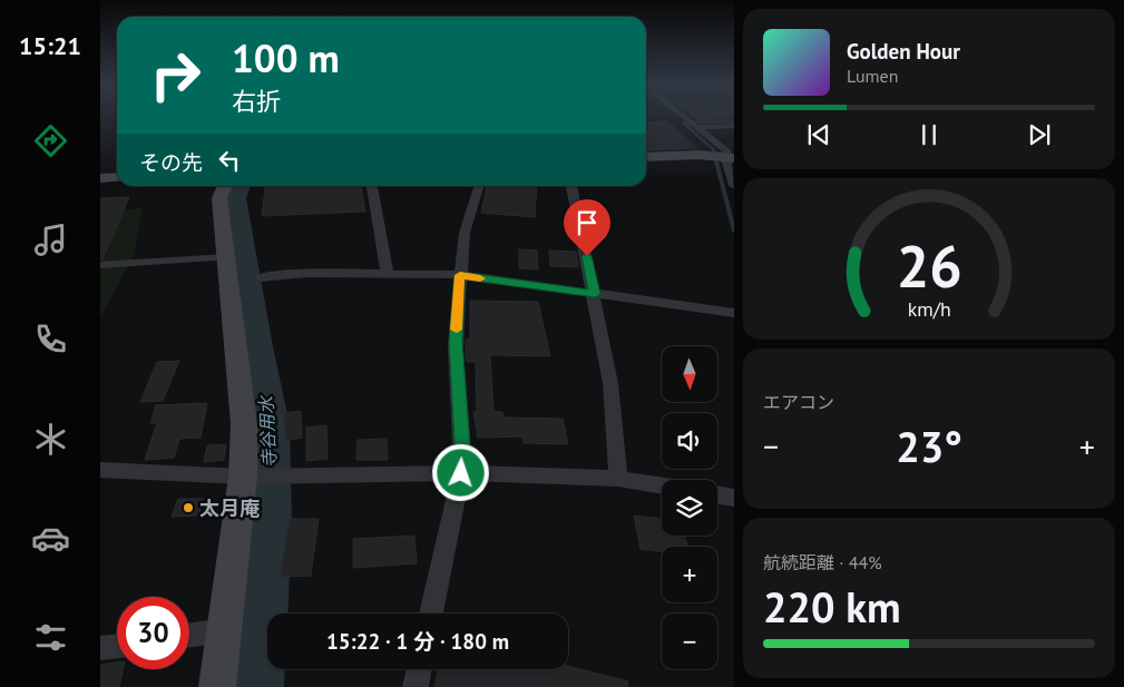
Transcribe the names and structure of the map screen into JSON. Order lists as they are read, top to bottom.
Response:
{
  "water": ["寺谷用水"],
  "places": ["太月庵"],
  "north": "bottom",
  "page": {
    "tabs": "15:21",
    "turn": ["100 m", "右折"],
    "song": ["Golden Hour", "Lumen"],
    "then": "その先",
    "map_buttons": ["+", "−"],
    "tile": [
      "エアコン",
      ["航続距離 · 44%", "220 km"]
    ],
    "heat": ["−", "23°", "+"],
    "limit": "30",
    "trip": "15:22 · 1 分 · 180 m",
    "gauge": ["26", "km/h"]
  }
}
